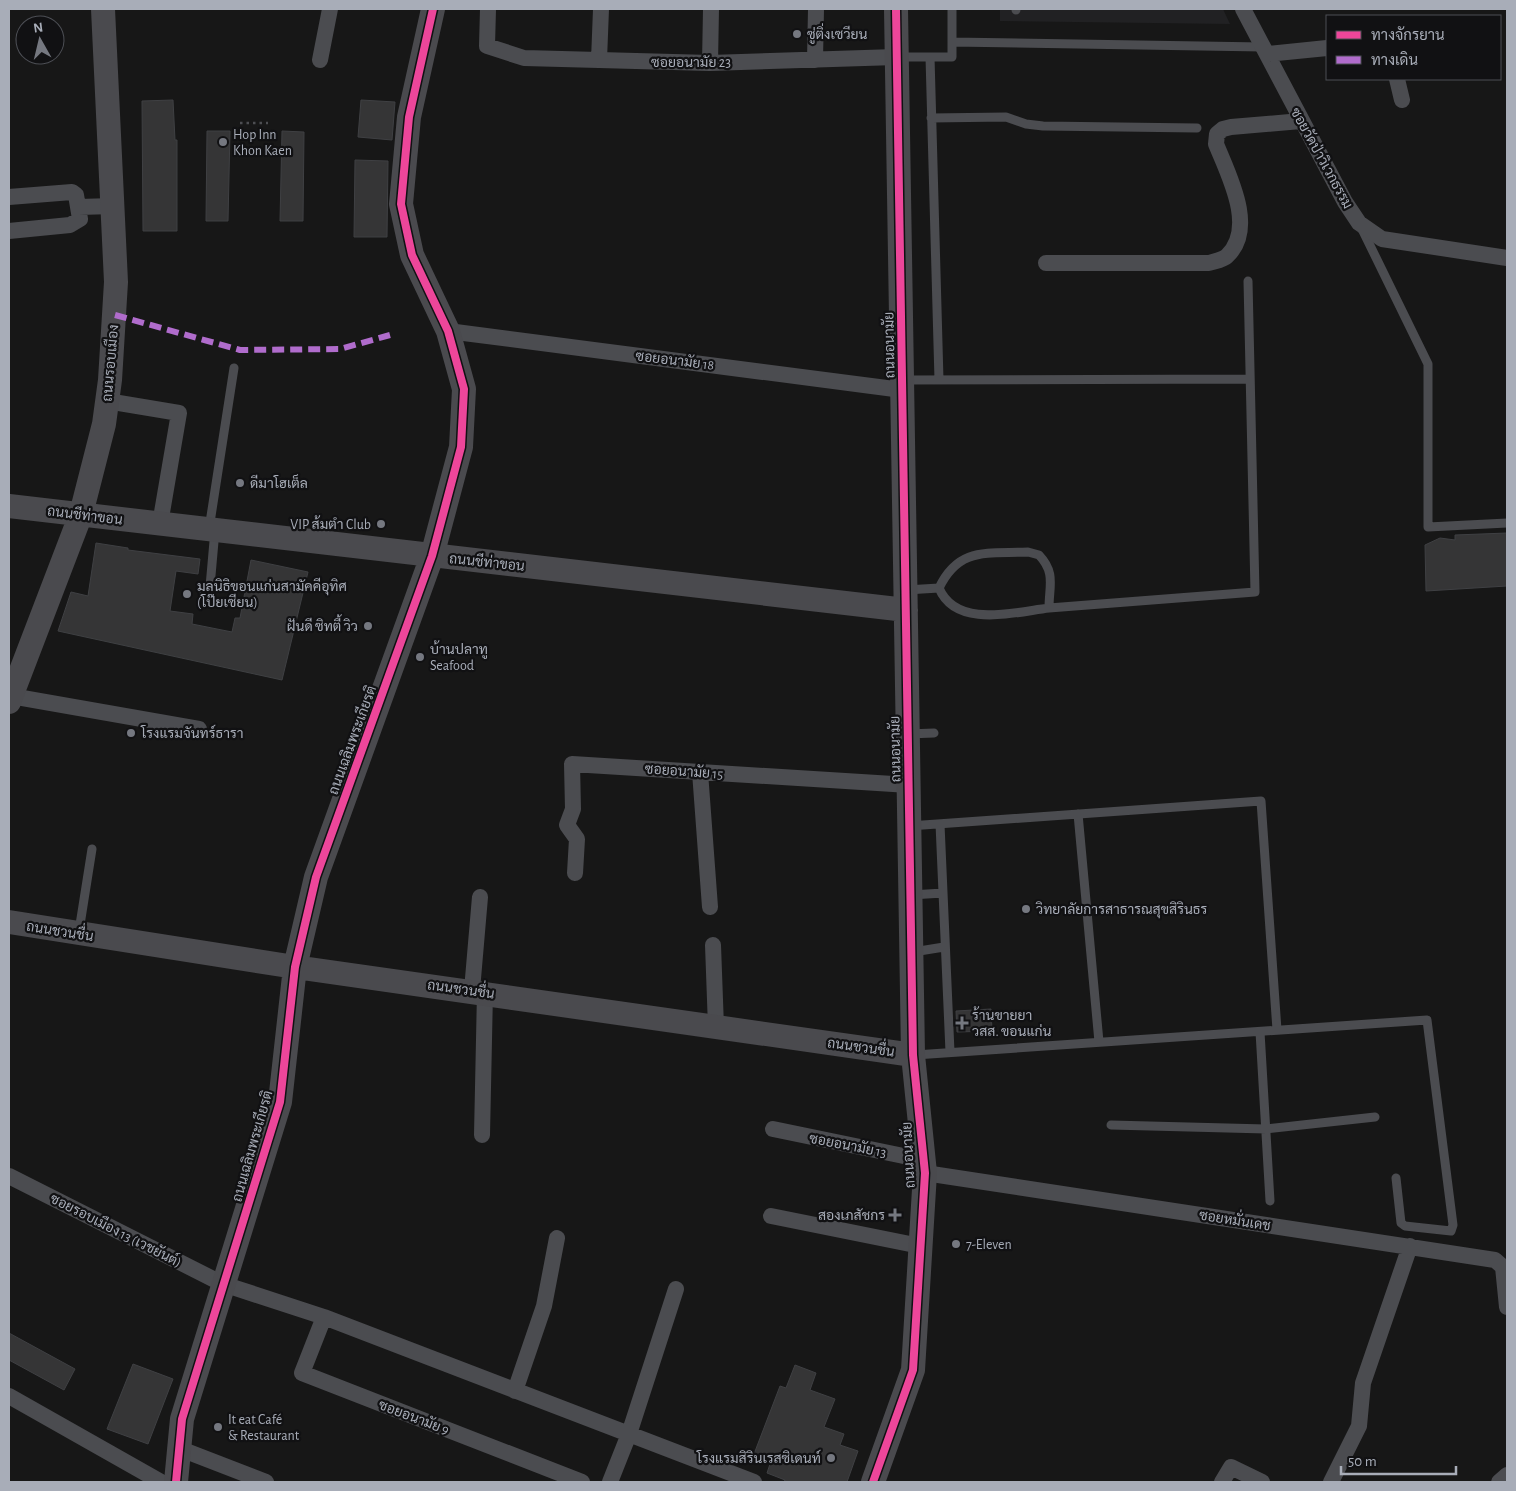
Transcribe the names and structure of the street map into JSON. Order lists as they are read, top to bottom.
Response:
{
  "streets": {
    "street": [
      "ซอยอนามัย 23",
      "ซอยวัดป่าวิเวกธรรม",
      "ถนนอนามัย",
      "ซอยอนามัย 18",
      "ถนนรอบเมือง",
      "ถนนชีท่าขอน",
      "ถนนเฉลิมพระเกียรติ",
      "ซอยอนามัย 15",
      "ถนนชวนชื่น",
      "ซอยอนามัย 13",
      "ซอยหมั่นเดช",
      "ซอยรอบเมือง 13 (เวชยันต์)",
      "ซอยอนามัย 9"
    ]
  },
  "crossings": [
    ["ซอยอนามัย 23", "ถนนอนามัย"],
    ["ถนนอนามัย", "ซอยอนามัย 18"],
    ["ถนนอนามัย", "ถนนชีท่าขอน"],
    ["ถนนอนามัย", "ซอยอนามัย 15"],
    ["ถนนอนามัย", "ถนนชวนชื่น"],
    ["ถนนอนามัย", "ซอยอนามัย 13"],
    ["ถนนอนามัย", "ซอยหมั่นเดช"],
    ["ซอยอนามัย 18", "ถนนเฉลิมพระเกียรติ"],
    ["ถนนรอบเมือง", "ถนนชีท่าขอน"],
    ["ถนนชีท่าขอน", "ถนนเฉลิมพระเกียรติ"],
    ["ถนนเฉลิมพระเกียรติ", "ถนนชวนชื่น"],
    ["ถนนเฉลิมพระเกียรติ", "ซอยรอบเมือง 13 (เวชยันต์)"],
    ["ซอยอนามัย 13", "ซอยหมั่นเดช"],
    ["ซอยรอบเมือง 13 (เวชยันต์)", "ซอยอนามัย 9"]
  ],
  "places": {
    "other": [
      "ซู่ติ่งเซวียน",
      "Hop Inn Khon Kaen",
      "ดีมาโฮเต็ล",
      "VIP ส้มตำ Club",
      "มูลนิธิขอนแก่นสามัคคีอุทิศ (โป๊ยเซียน)",
      "ฝันดี ซิทตี้ วิว",
      "บ้านปลาทู Seafood",
      "โรงแรมจันทร์ธารา",
      "วิทยาลัยการสาธารณสุขสิรินธร",
      "7-Eleven",
      "It eat Café & Restaurant",
      "โรงแรมสิรินเรสซิเดนท์"
    ],
    "health": ["ร้านขายยา วสส. ขอนแก่น", "สองเภสัชกร"]
  },
  "legend": ["ทางจักรยาน", "ทางเดิน"],
  "scale_bar": "50 m",
  "north": "top"
}
